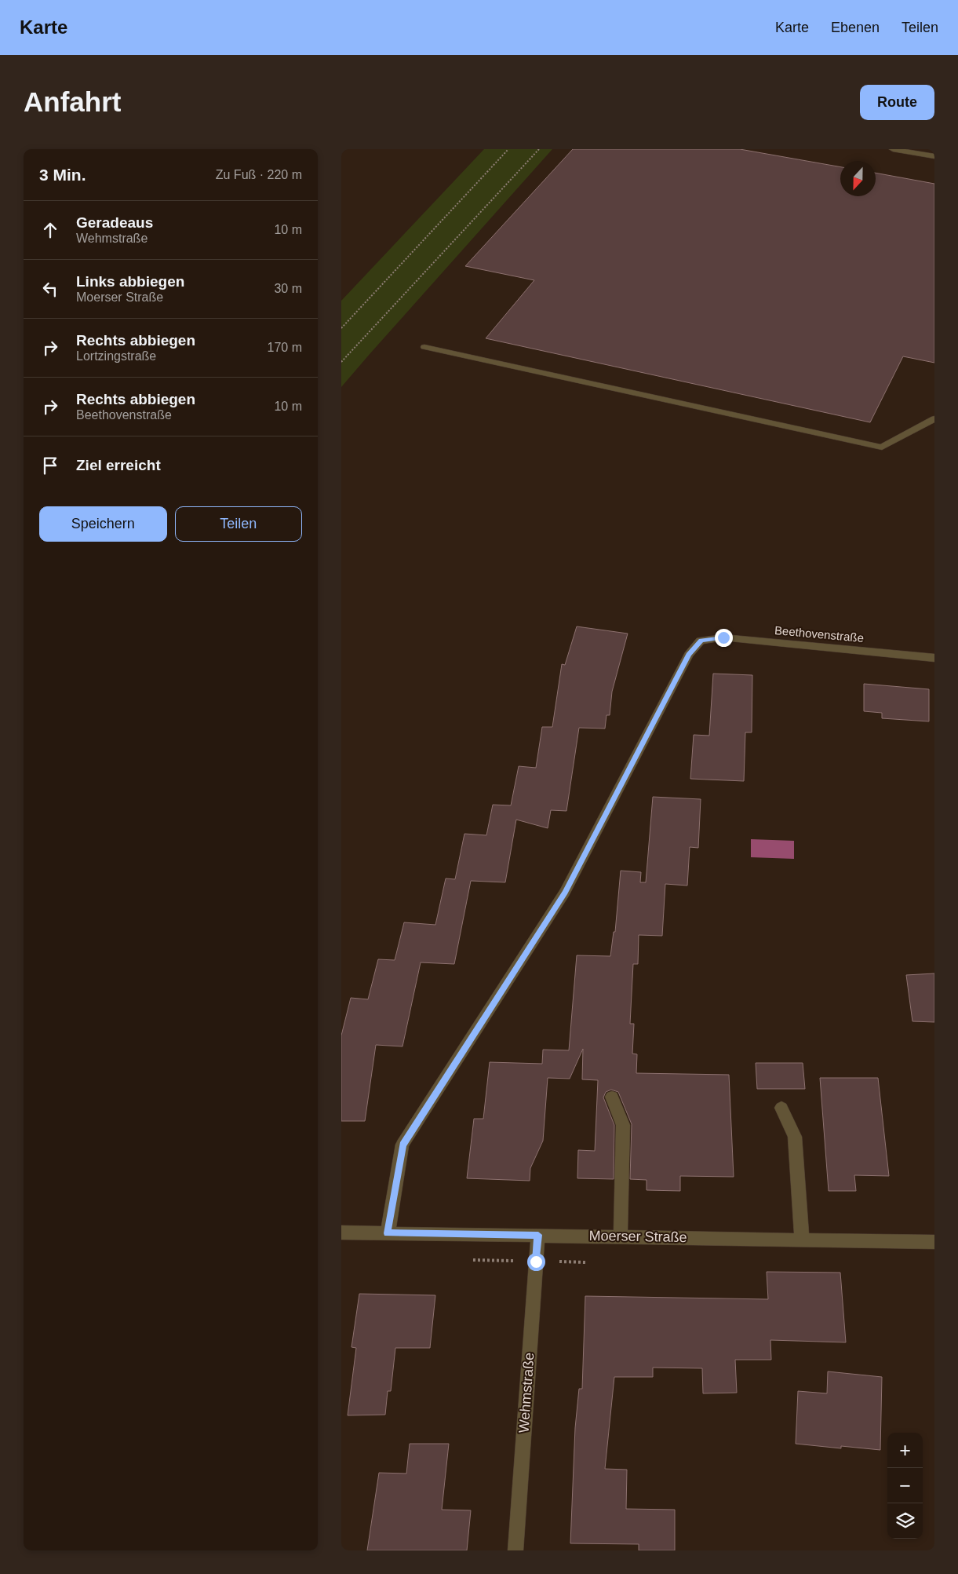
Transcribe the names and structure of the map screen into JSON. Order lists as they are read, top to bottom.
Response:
{
  "streets": {
    "street": ["Beethovenstraße", "Moerser Straße", "Wehmstraße"]
  },
  "crossings": [
    ["Beethovenstraße", "Moerser Straße"],
    ["Moerser Straße", "Wehmstraße"]
  ],
  "north": "bottom",
  "page": {
    "header": "Karte",
    "nav": ["Karte", "Ebenen", "Teilen"],
    "buttons": [
      "Route",
      ["Speichern", "Teilen"]
    ],
    "title": "Anfahrt",
    "heading": ["3 Min.", "Zu Fuß · 220 m"],
    "list": [
      ["Geradeaus", "Wehmstraße", "10 m"],
      ["Links abbiegen", "Moerser Straße", "30 m"],
      ["Rechts abbiegen", "Lortzingstraße", "170 m"],
      ["Rechts abbiegen", "Beethovenstraße", "10 m"],
      "Ziel erreicht"
    ],
    "map_buttons": ["+", "−"]
  }
}
